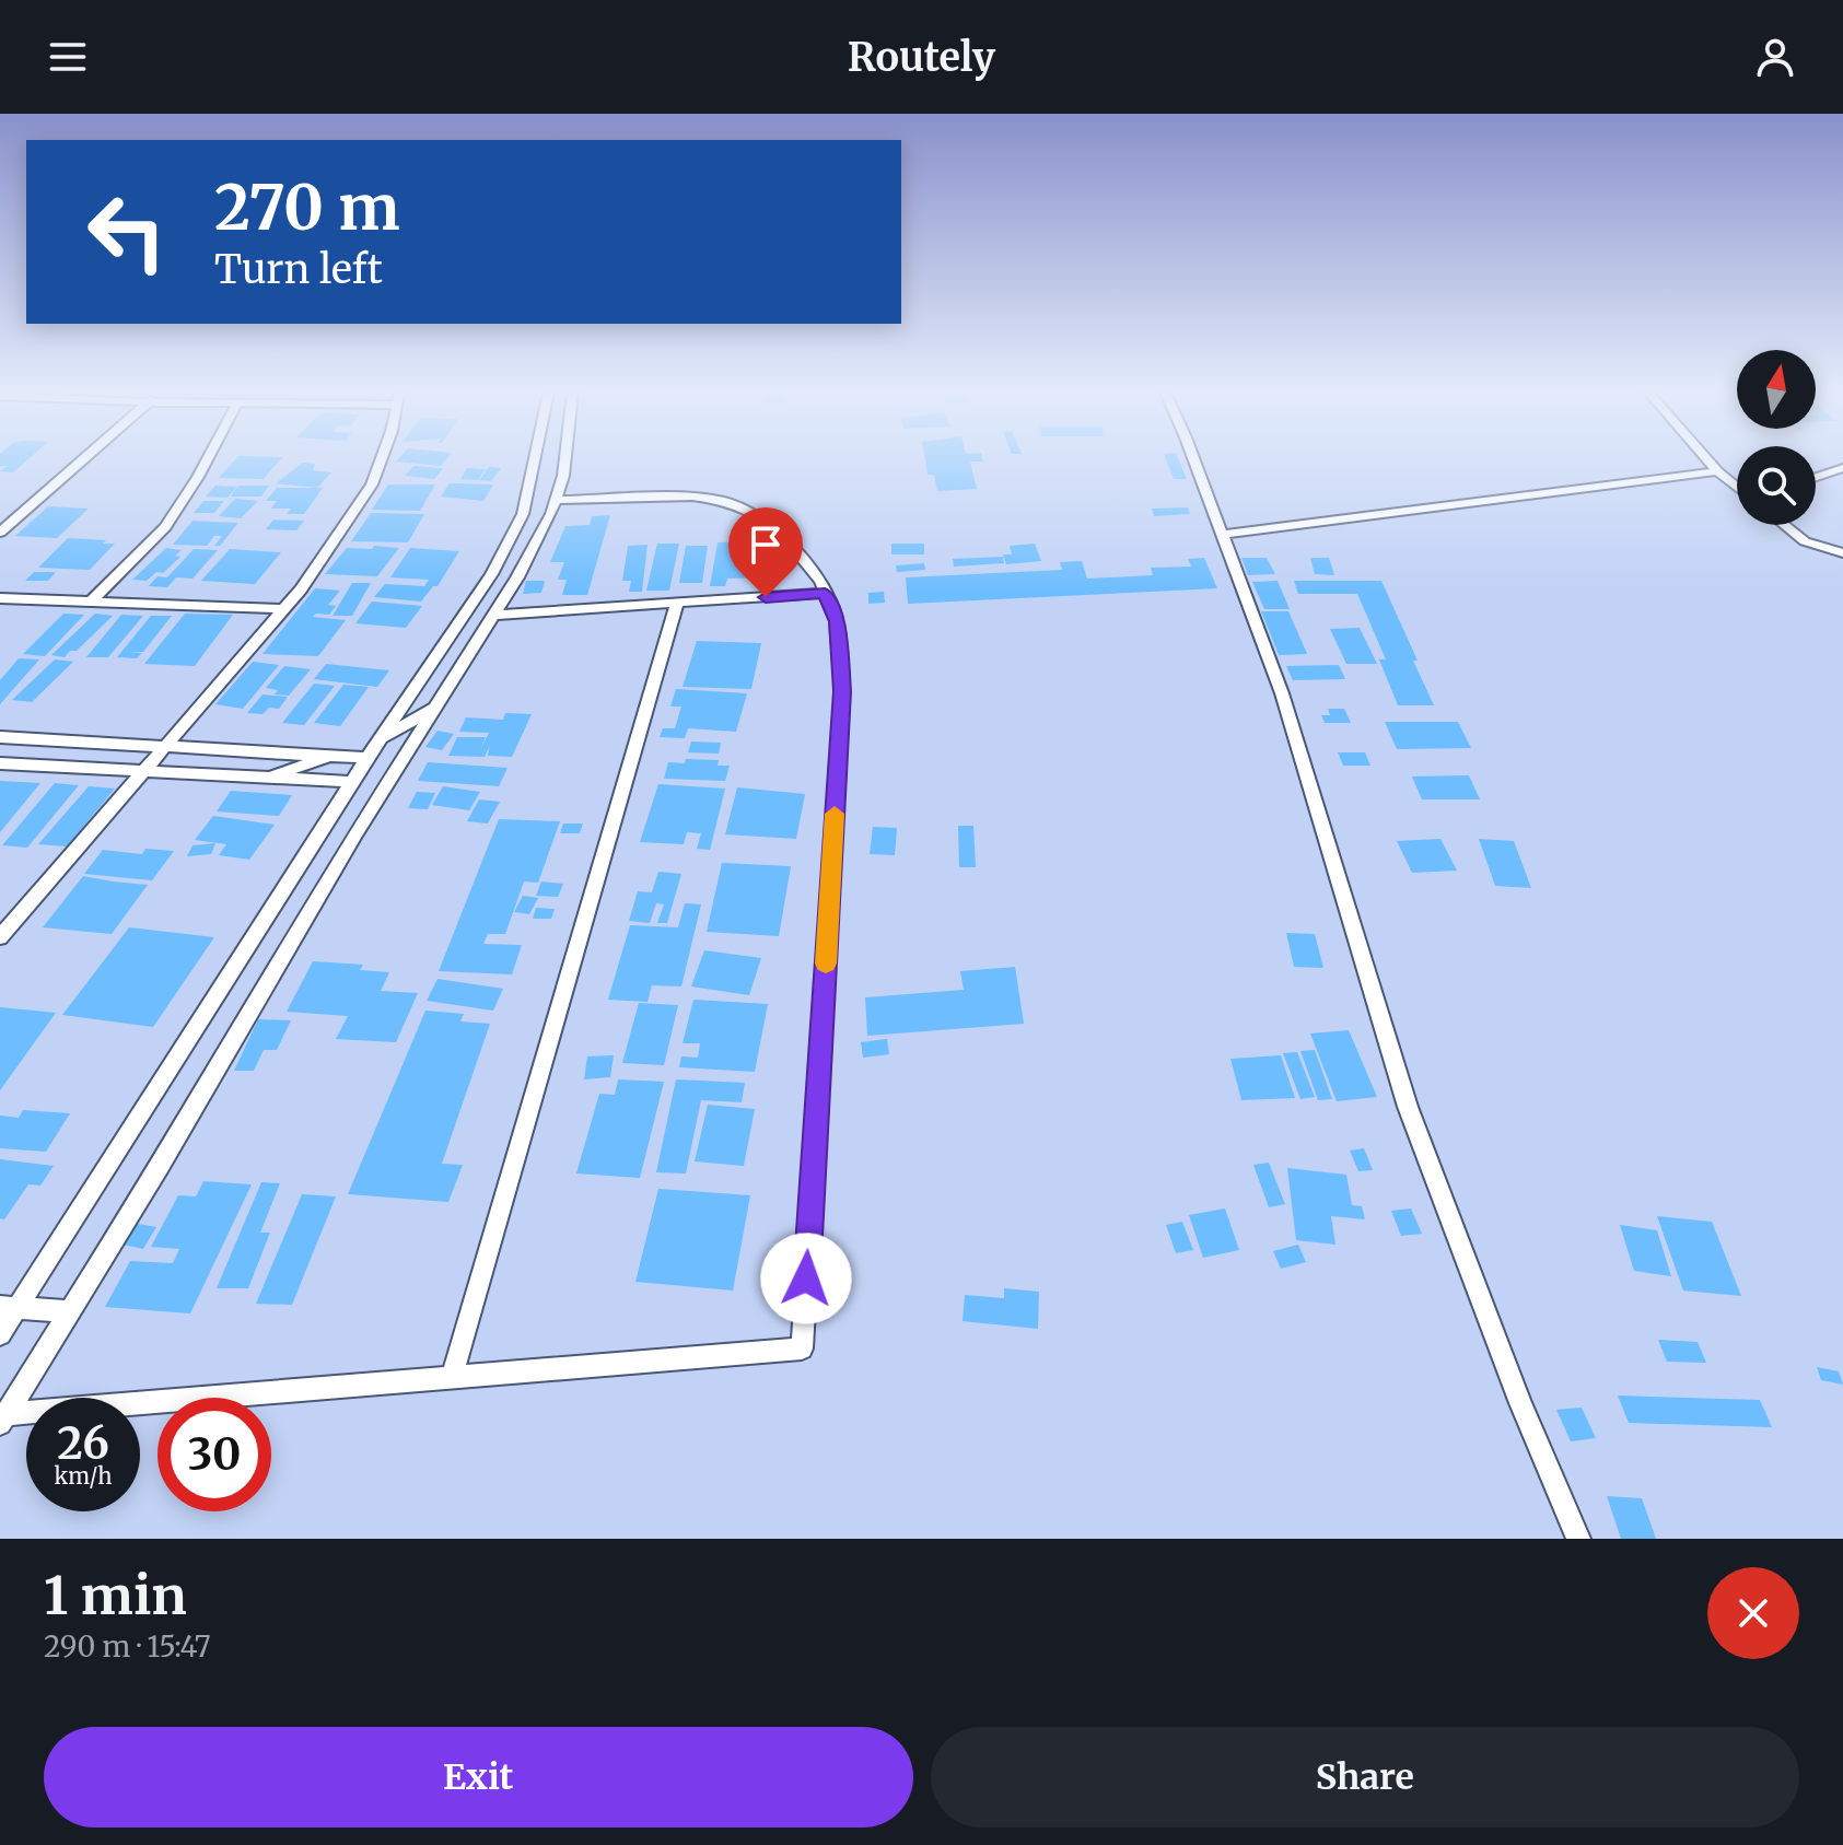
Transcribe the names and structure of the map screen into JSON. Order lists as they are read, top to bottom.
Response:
{
  "north": "top",
  "page": {
    "header": "Routely",
    "turn": ["270 m", "Turn left"],
    "speed": "26 km/h",
    "limit": "30",
    "heading": ["1 min", "290 m · 15:47"],
    "buttons": ["Exit", "Share"]
  }
}
